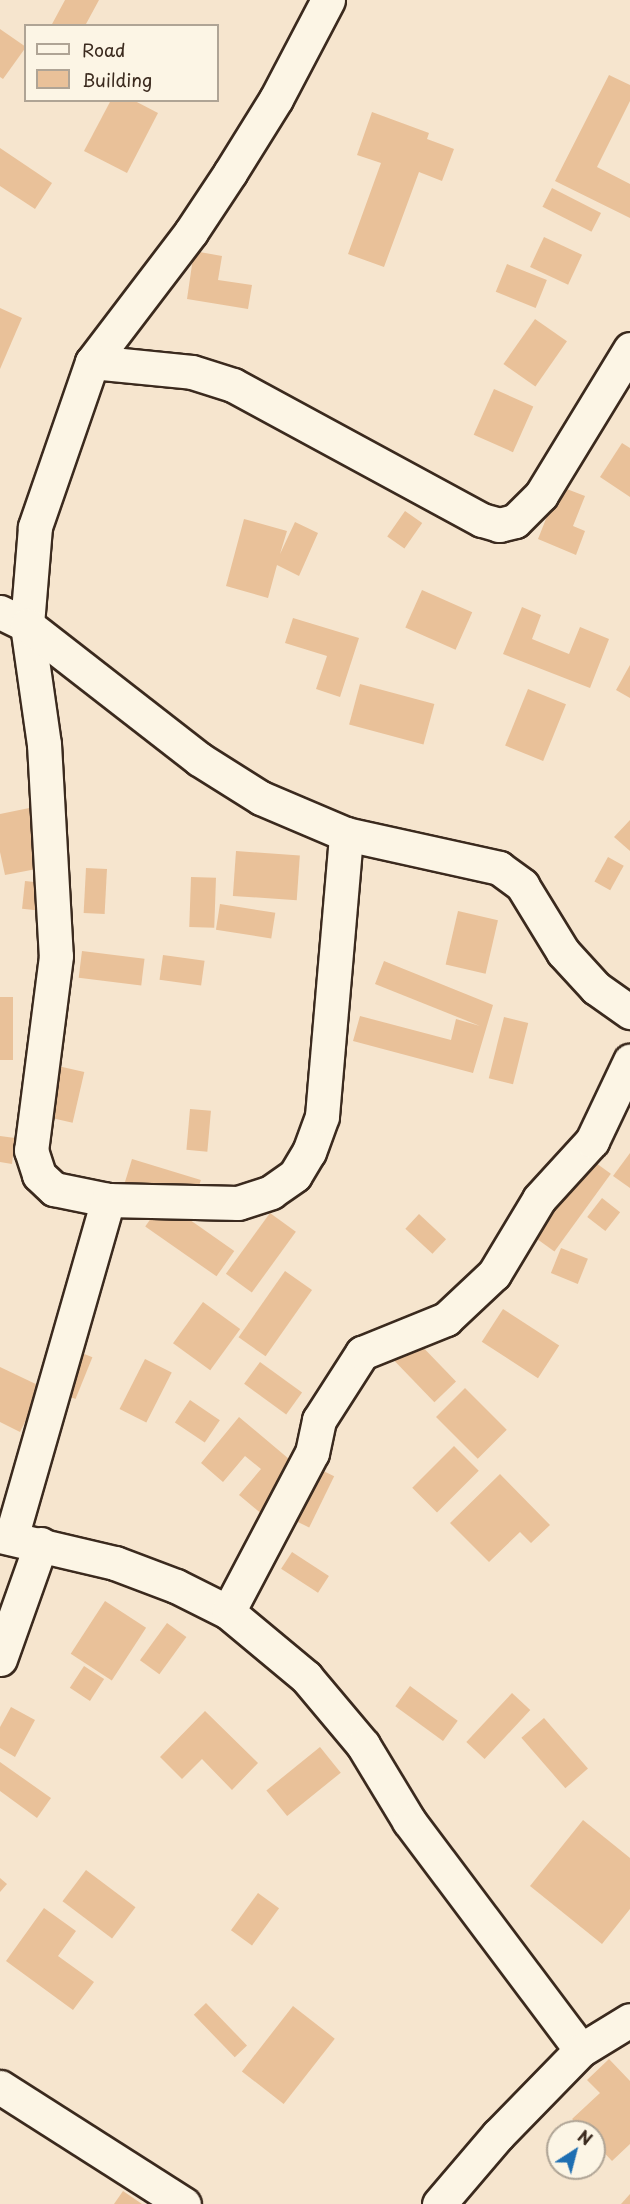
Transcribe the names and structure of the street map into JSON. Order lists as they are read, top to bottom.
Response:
{
  "legend": ["Road", "Building"],
  "north": "top right"
}
